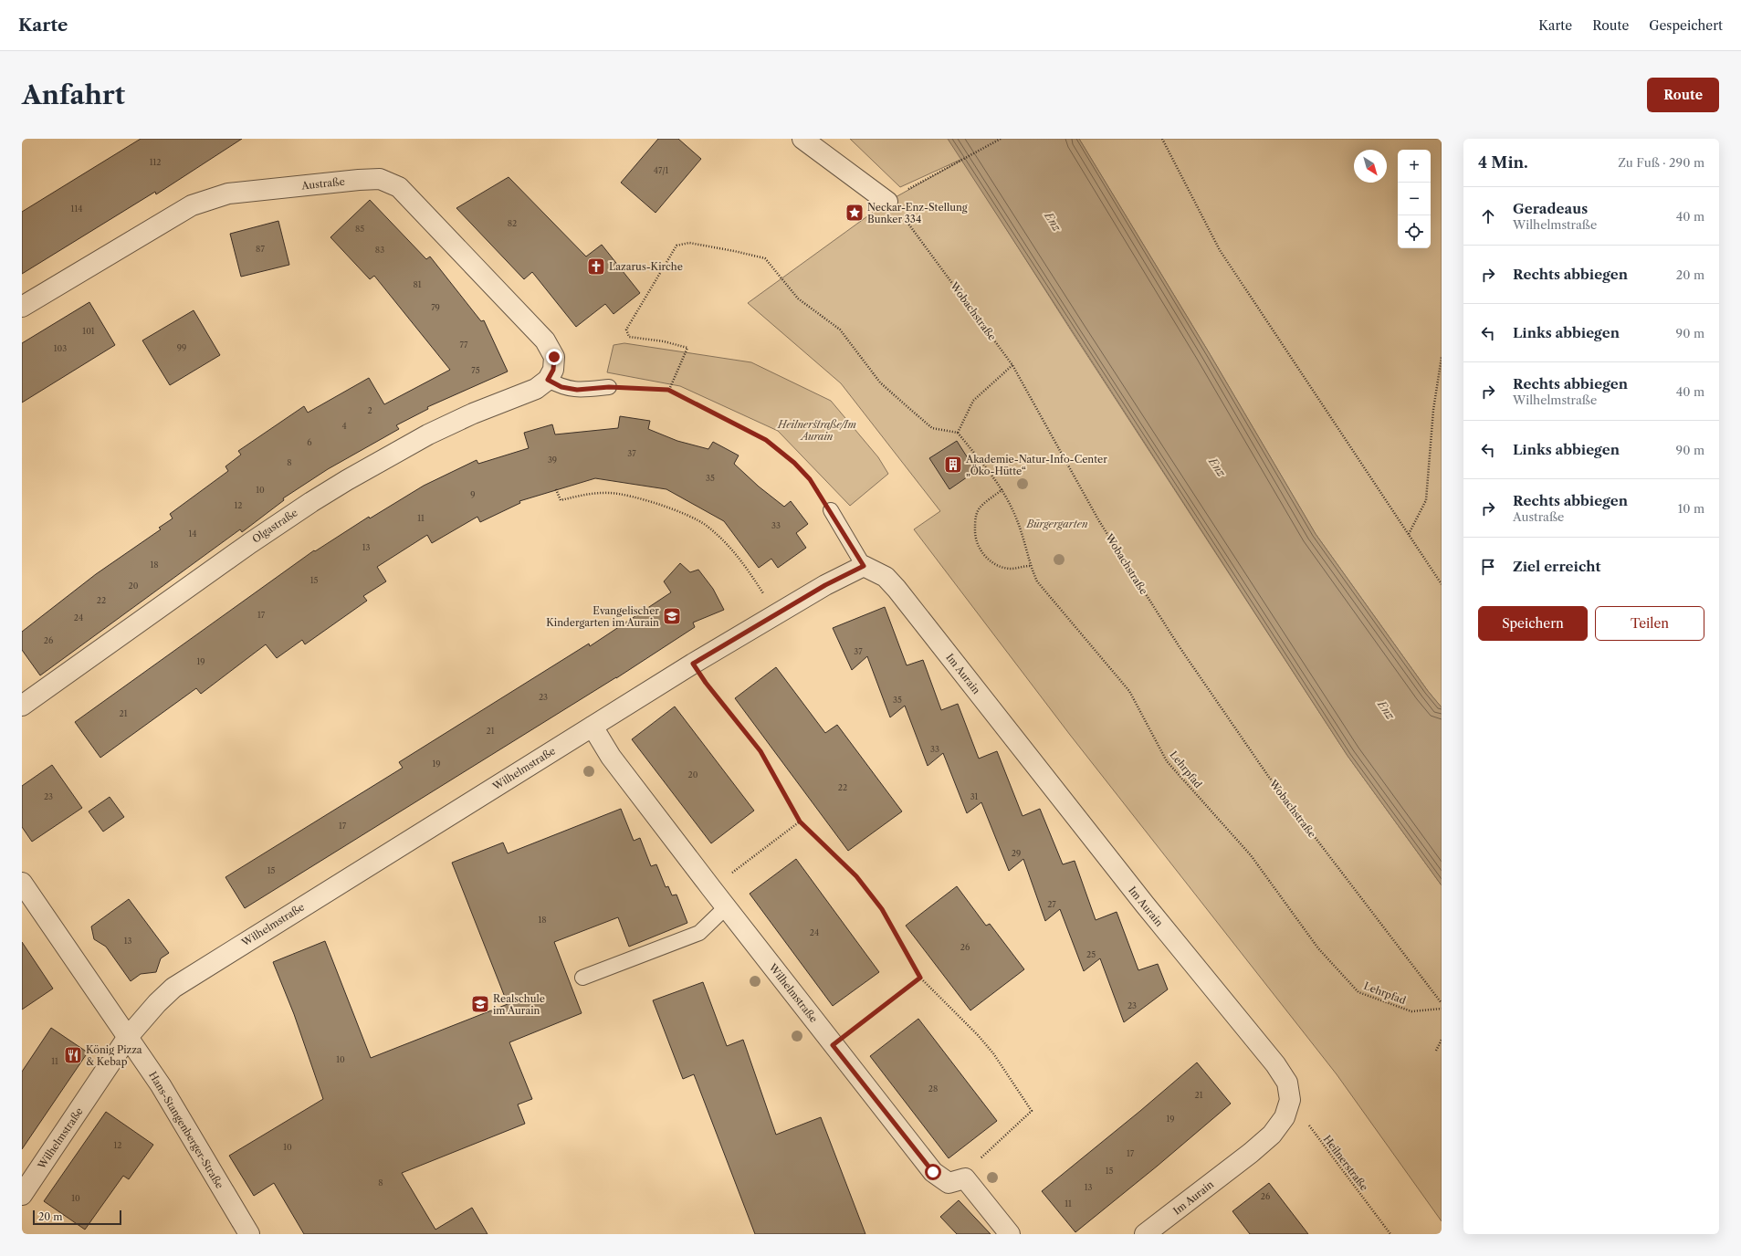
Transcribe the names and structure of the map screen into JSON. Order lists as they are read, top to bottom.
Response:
{
  "streets": {
    "street": [
      "Austraße",
      "Olgastraße",
      "Im Aurain",
      "Wilhelmstraße",
      "Hans-Stangenberger-Straße"
    ],
    "path": ["Wobachstraße", "Lehrpfad", "Heilnerstraße"]
  },
  "crossings": [
    ["Austraße", "Olgastraße"],
    ["Im Aurain", "Wilhelmstraße"],
    ["Im Aurain", "Heilnerstraße"],
    ["Wilhelmstraße", "Hans-Stangenberger-Straße"]
  ],
  "water": ["Enz"],
  "parks": ["Heilnerstraße/Im Aurain", "Bürgergarten"],
  "places": {
    "place": ["Neckar-Enz-Stellung Bunker 334"],
    "church": ["Lazarus-Kirche"],
    "building": ["Akademie-Natur-Info-Center „Öko-Hütte“"],
    "school or university": ["Evangelischer Kindergarten im Aurain", "Realschule im Aurain"],
    "restaurant": ["König Pizza & Kebap"]
  },
  "house_numbers": [
    "112",
    "47/1",
    "114",
    "82",
    "85",
    "87",
    "83",
    "81",
    "79",
    "101",
    "77",
    "99",
    "103",
    "75",
    "2",
    "4",
    "6",
    "37",
    "39",
    "8",
    "35",
    "10",
    "9",
    "12",
    "11",
    "33",
    "14",
    "13",
    "18",
    "15",
    "20",
    "22",
    "17",
    "24",
    "26",
    "37",
    "19",
    "23",
    "35",
    "21",
    "21",
    "33",
    "19",
    "20",
    "22",
    "23",
    "31",
    "17",
    "29",
    "15",
    "27",
    "18",
    "24",
    "13",
    "26",
    "25",
    "23",
    "10",
    "11",
    "28",
    "21",
    "19",
    "12",
    "10",
    "17",
    "15",
    "8",
    "13",
    "26",
    "10",
    "11"
  ],
  "scale_bar": "20 m",
  "north": "bottom right",
  "page": {
    "header": "Karte",
    "nav": ["Karte", "Route", "Gespeichert"],
    "buttons": [
      "Route",
      ["Speichern", "Teilen"]
    ],
    "title": "Anfahrt",
    "heading": ["4 Min.", "Zu Fuß · 290 m"],
    "map_buttons": ["+", "−"],
    "list": [
      ["Geradeaus", "Wilhelmstraße", "40 m"],
      ["Rechts abbiegen", "20 m"],
      ["Links abbiegen", "90 m"],
      ["Rechts abbiegen", "Wilhelmstraße", "40 m"],
      ["Links abbiegen", "90 m"],
      ["Rechts abbiegen", "Austraße", "10 m"],
      "Ziel erreicht"
    ],
    "scale": "20 m"
  }
}
